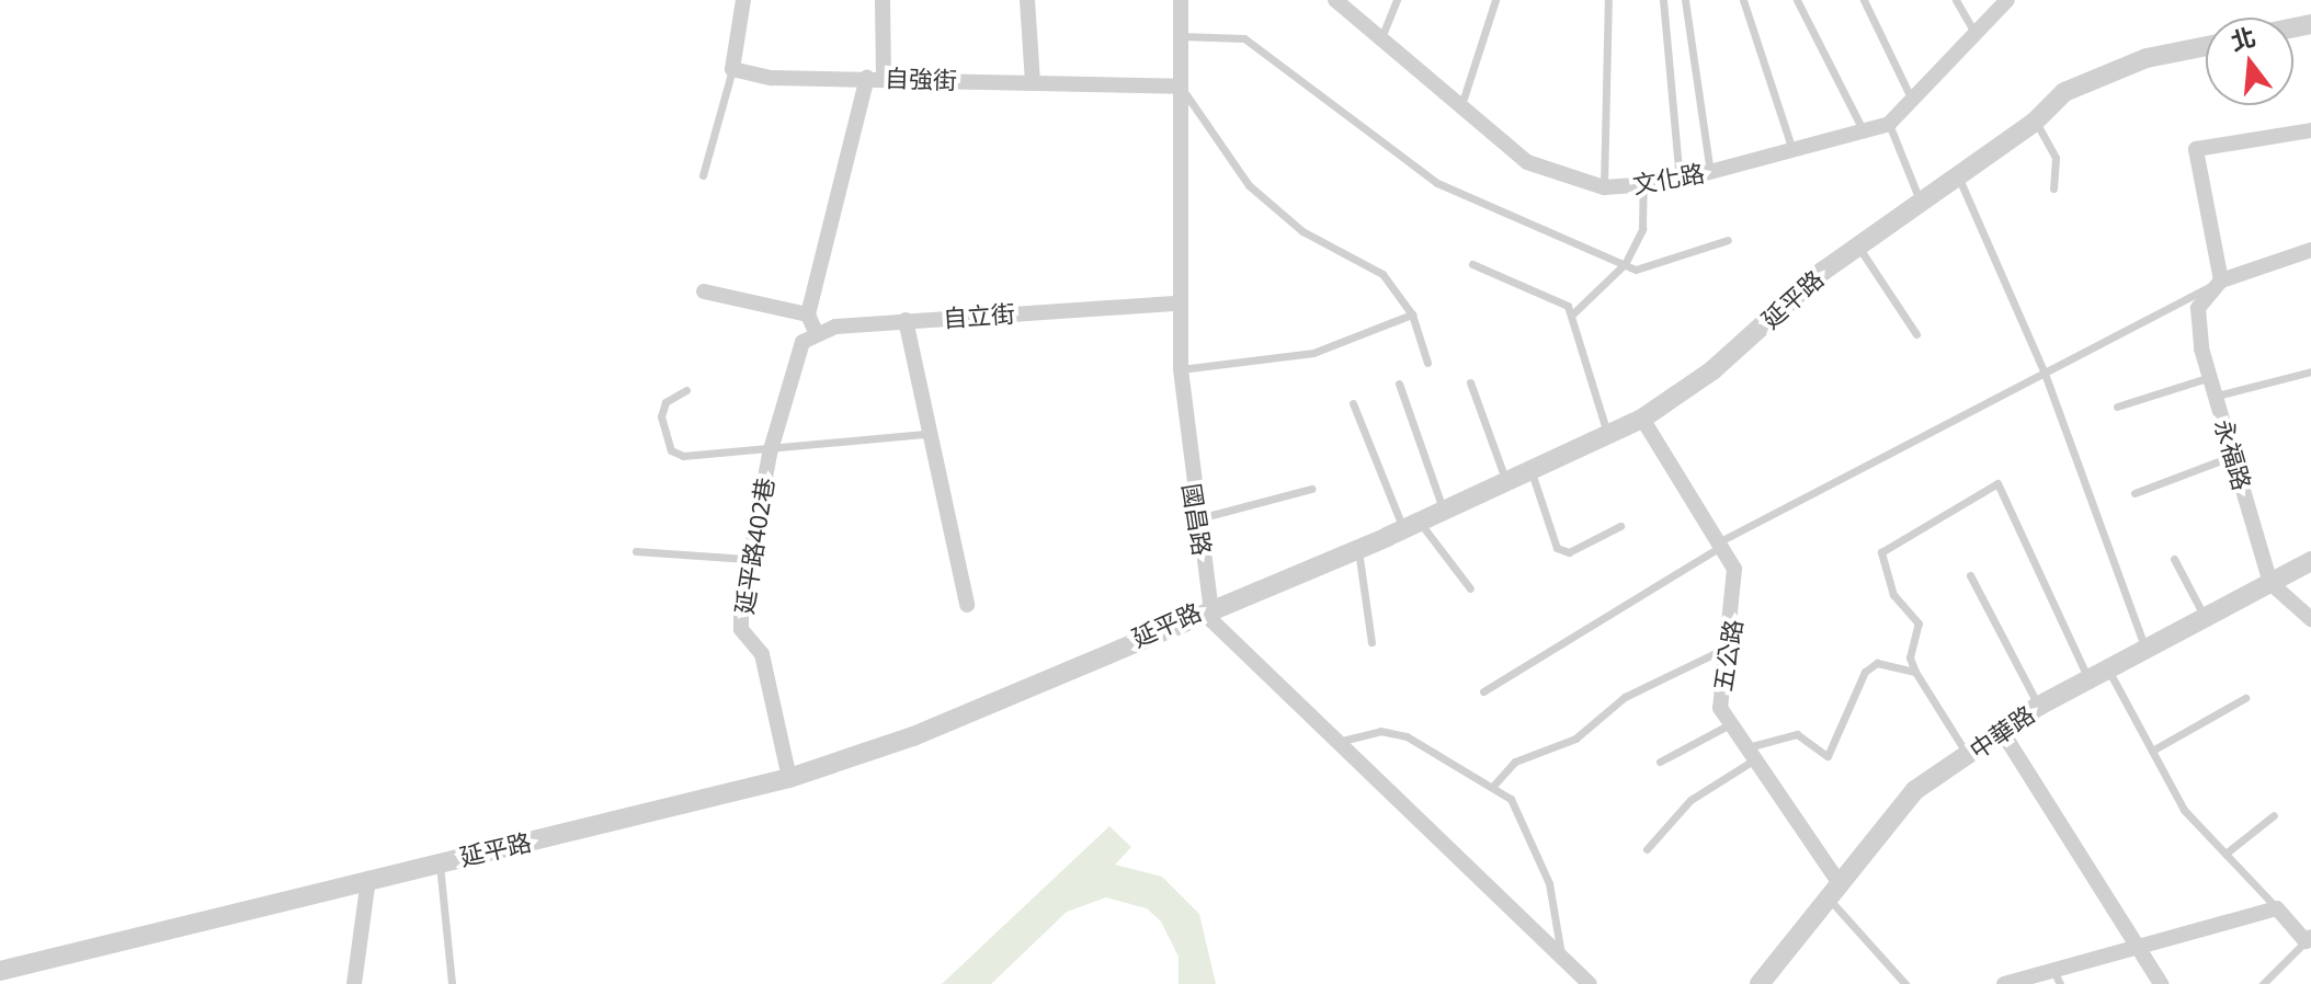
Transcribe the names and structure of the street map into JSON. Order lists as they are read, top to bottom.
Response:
{
  "streets": {
    "street": [
      "自強街",
      "文化路",
      "延平路",
      "自立街",
      "永福路",
      "國昌路",
      "延平路402巷",
      "五公路",
      "中華路"
    ]
  },
  "crossings": [
    ["自強街", "國昌路"],
    ["延平路", "國昌路"],
    ["延平路", "延平路402巷"],
    ["延平路", "五公路"],
    ["自立街", "國昌路"],
    ["自立街", "延平路402巷"],
    ["永福路", "中華路"],
    ["五公路", "中華路"]
  ],
  "north": "top"
}
